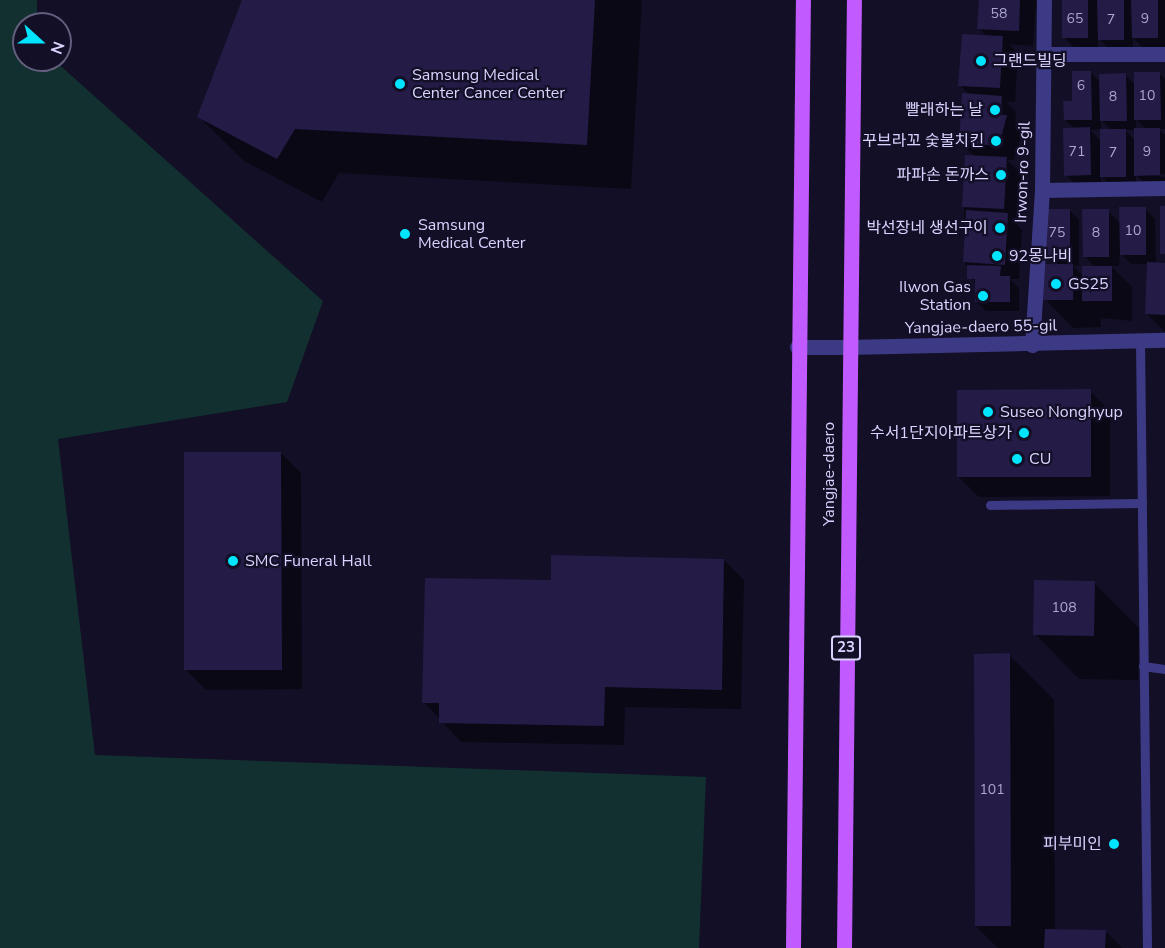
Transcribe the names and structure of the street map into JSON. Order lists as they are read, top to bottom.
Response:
{
  "streets": {
    "main road": ["Yangjae-daero", "23"],
    "street": ["Irwon-ro 9-gil", "Yangjae-daero 55-gil"]
  },
  "crossings": [
    ["Irwon-ro 9-gil", "Yangjae-daero 55-gil"],
    ["Yangjae-daero 55-gil", "Yangjae-daero"]
  ],
  "places": [
    "그랜드빌딩",
    "Samsung Medical Center Cancer Center",
    "빨래하는 날",
    "꾸브라꼬 숯불치킨",
    "파파손 돈까스",
    "박선장네 생선구이",
    "Samsung Medical Center",
    "92몽나비",
    "GS25",
    "Ilwon Gas Station",
    "Suseo Nonghyup",
    "수서1단지아파트상가",
    "CU",
    "SMC Funeral Hall",
    "피부미인"
  ],
  "house_numbers": [
    "58",
    "65",
    "9",
    "7",
    "6",
    "10",
    "8",
    "71",
    "9",
    "7",
    "10",
    "75",
    "8",
    "108",
    "101"
  ],
  "north": "right"
}
